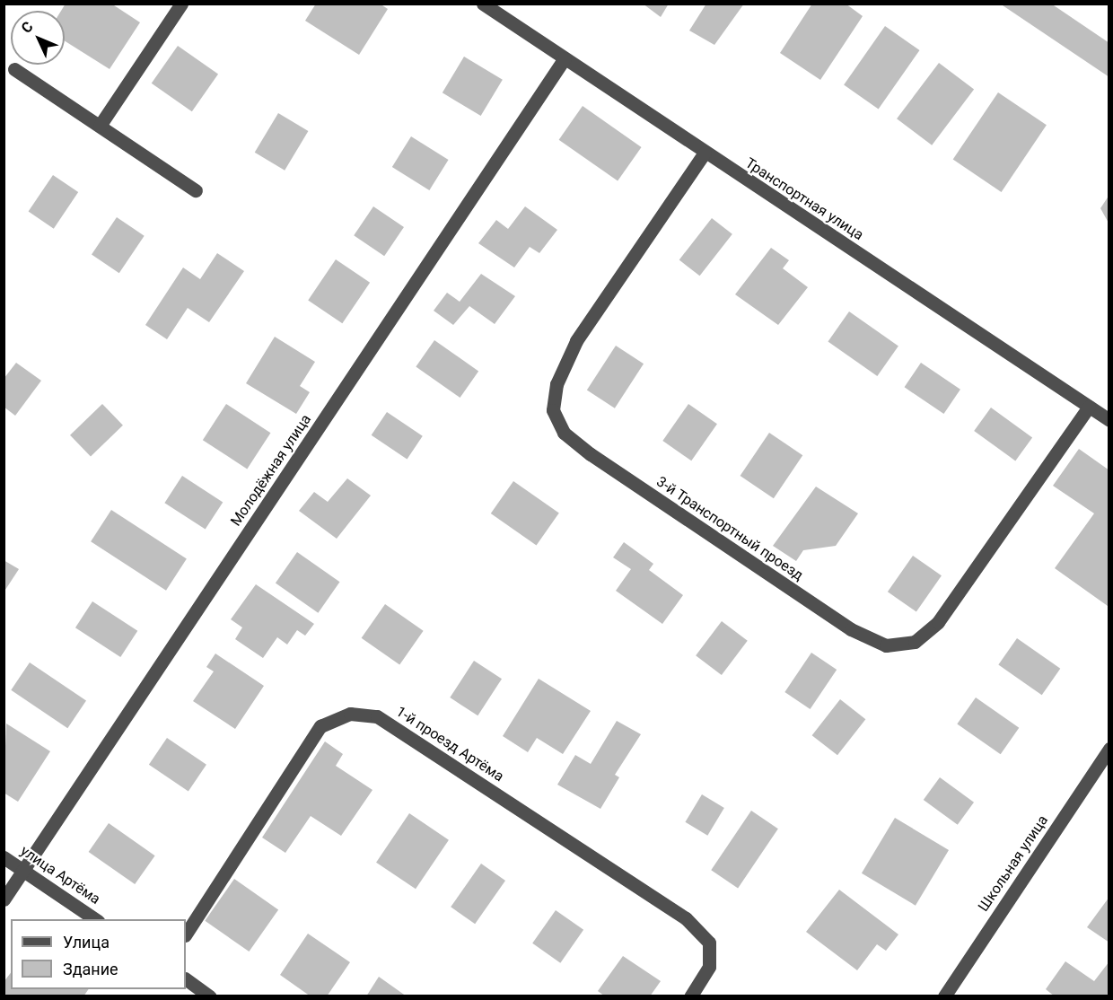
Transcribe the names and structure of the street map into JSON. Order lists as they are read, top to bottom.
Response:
{
  "streets": {
    "street": [
      "Транспортная улица",
      "Молодёжная улица",
      "3-й Транспортный проезд",
      "1-й проезд Артёма",
      "Школьная улица",
      "улица Артёма"
    ]
  },
  "crossings": [
    ["Транспортная улица", "Молодёжная улица"],
    ["Транспортная улица", "3-й Транспортный проезд"],
    ["Молодёжная улица", "улица Артёма"]
  ],
  "legend": ["Улица", "Здание"],
  "north": "top left"
}
